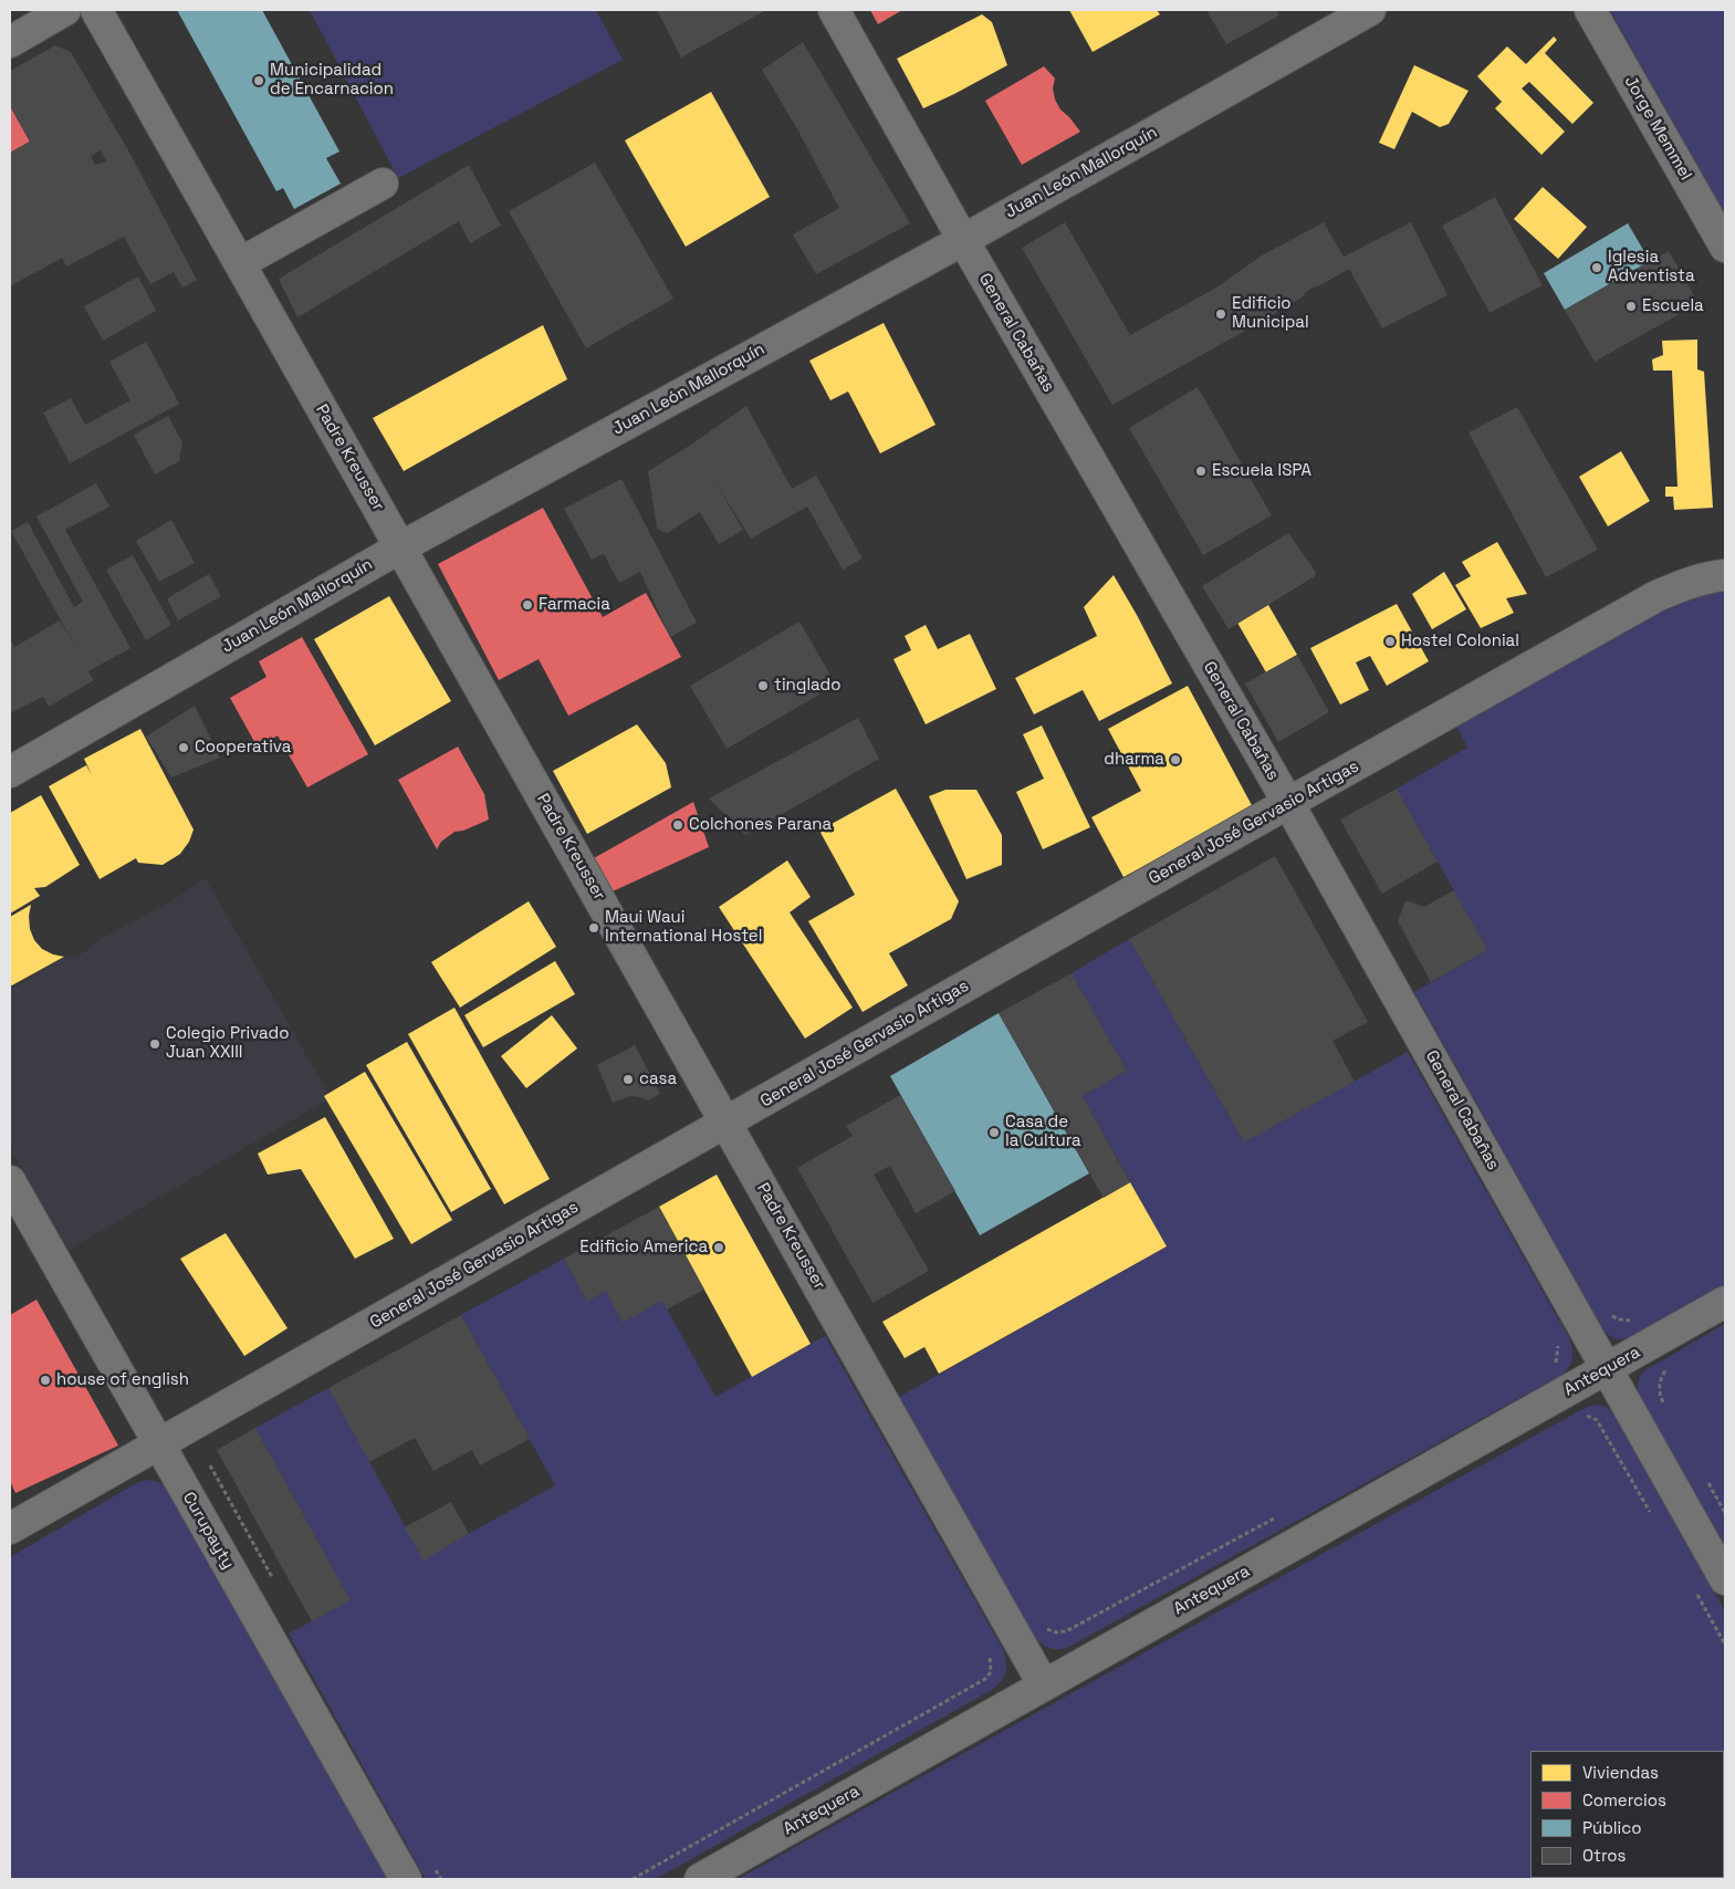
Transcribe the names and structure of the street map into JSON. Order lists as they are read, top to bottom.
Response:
{
  "streets": {
    "street": [
      "Jorge Memmel",
      "Juan León Mallorquín",
      "General Cabañas",
      "Padre Kreusser",
      "General José Gervasio Artigas",
      "Antequera",
      "Curupayty"
    ]
  },
  "crossings": [
    ["Juan León Mallorquín", "General Cabañas"],
    ["Juan León Mallorquín", "Padre Kreusser"],
    ["General Cabañas", "General José Gervasio Artigas"],
    ["General Cabañas", "Antequera"],
    ["Padre Kreusser", "General José Gervasio Artigas"],
    ["Padre Kreusser", "Antequera"],
    ["General José Gervasio Artigas", "Curupayty"]
  ],
  "places": [
    "Municipalidad de Encarnacion",
    "Iglesia Adventista",
    "Escuela",
    "Edificio Municipal",
    "Escuela ISPA",
    "Farmacia",
    "Hostel Colonial",
    "tinglado",
    "Cooperativa",
    "dharma",
    "Colchones Parana",
    "Maui Waui International Hostel",
    "Colegio Privado Juan XXIII",
    "casa",
    "Casa de la Cultura",
    "Edificio America",
    "house of english"
  ],
  "legend": [
    "Viviendas",
    "Comercios",
    "Público",
    "Otros"
  ]
}
